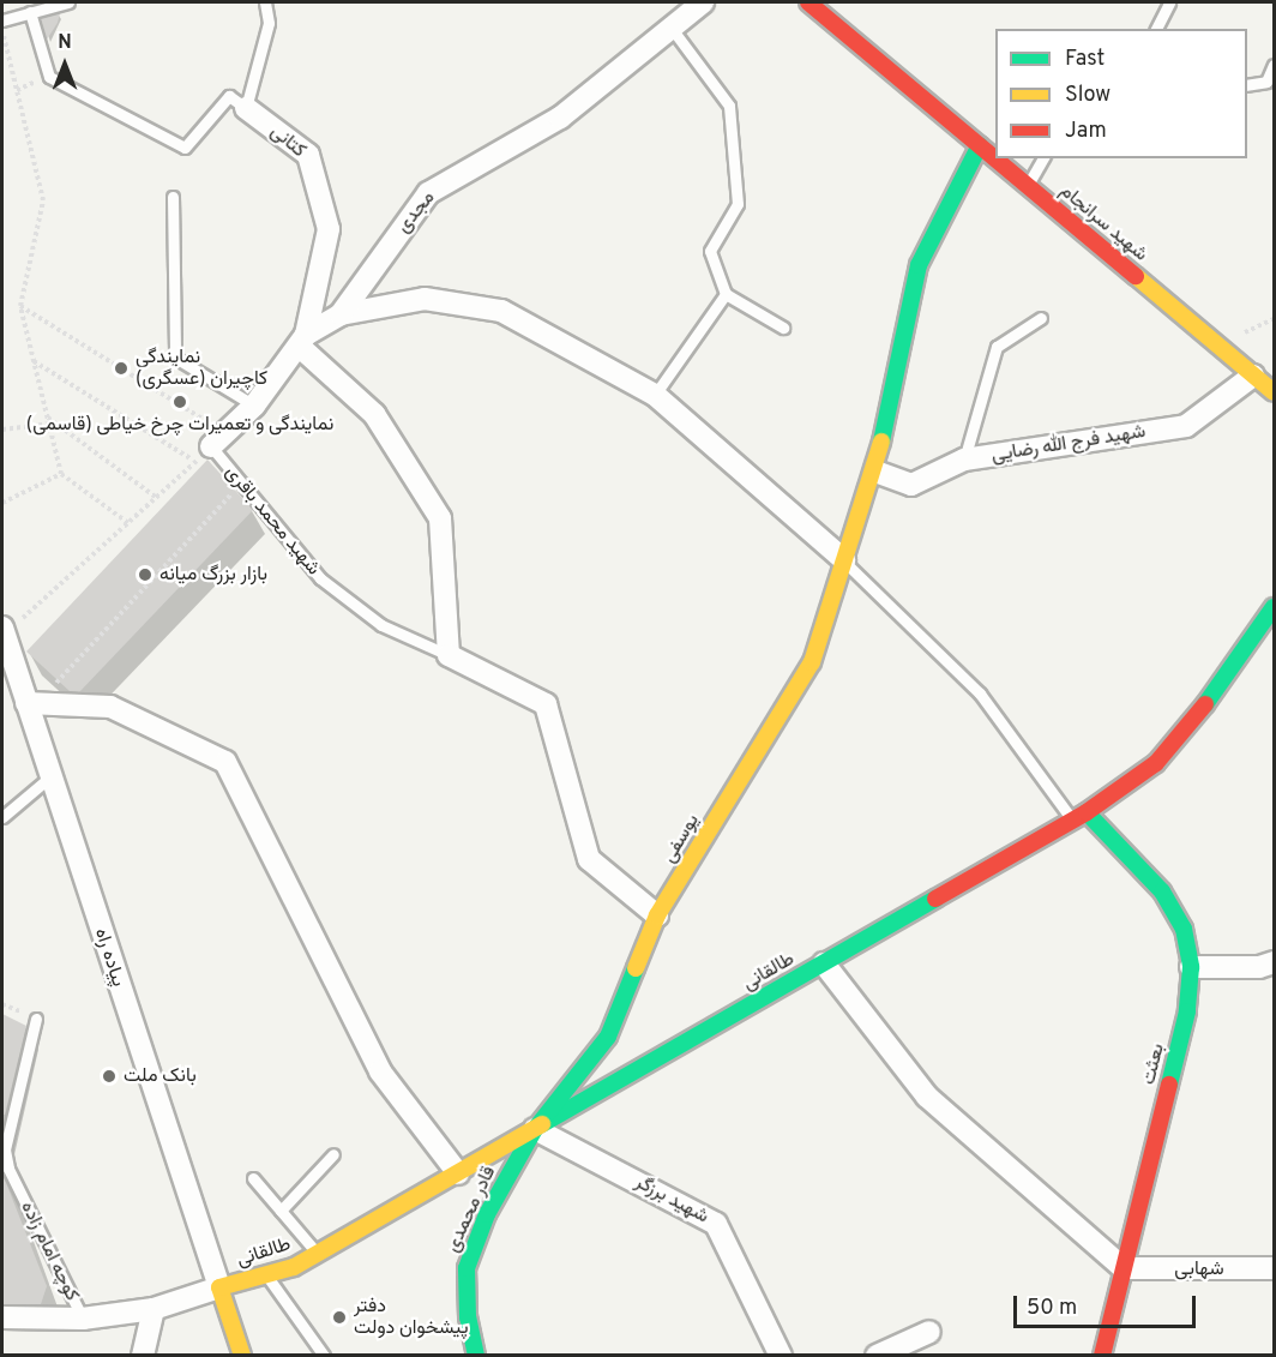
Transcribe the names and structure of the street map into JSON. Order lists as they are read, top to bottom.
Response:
{
  "streets": {
    "street": [
      "کتانی",
      "مجدی",
      "شهید سرانجام",
      "شهید فرج الله رضایی",
      "شهید محمد باقری",
      "یوسفی",
      "پیاده راه",
      "طالقانی",
      "بعثت",
      "شهید برزگر",
      "قادر محمدی",
      "شهابی"
    ],
    "lane": ["کوچه امام زاده"]
  },
  "crossings": [
    ["کتانی", "مجدی"],
    ["مجدی", "شهید محمد باقری"],
    ["شهید سرانجام", "شهید فرج الله رضایی"],
    ["شهید سرانجام", "یوسفی"],
    ["شهید فرج الله رضایی", "یوسفی"],
    ["شهید محمد باقری", "یوسفی"],
    ["یوسفی", "طالقانی"],
    ["یوسفی", "شهید برزگر"],
    ["یوسفی", "قادر محمدی"],
    ["پیاده راه", "طالقانی"],
    ["طالقانی", "بعثت"],
    ["طالقانی", "شهید برزگر"],
    ["طالقانی", "قادر محمدی"],
    ["بعثت", "شهابی"],
    ["شهید برزگر", "قادر محمدی"]
  ],
  "places": [
    "نمایندگی کاچیران (عسگری)",
    "نمایندگی و تعمیرات چرخ خیاطی (قاسمی)",
    "بازار بزرگ میانه",
    "بانک ملت",
    "دفتر پیشخوان دولت"
  ],
  "legend": ["Fast", "Slow", "Jam"],
  "scale_bar": "50 m",
  "north": "top"
}
